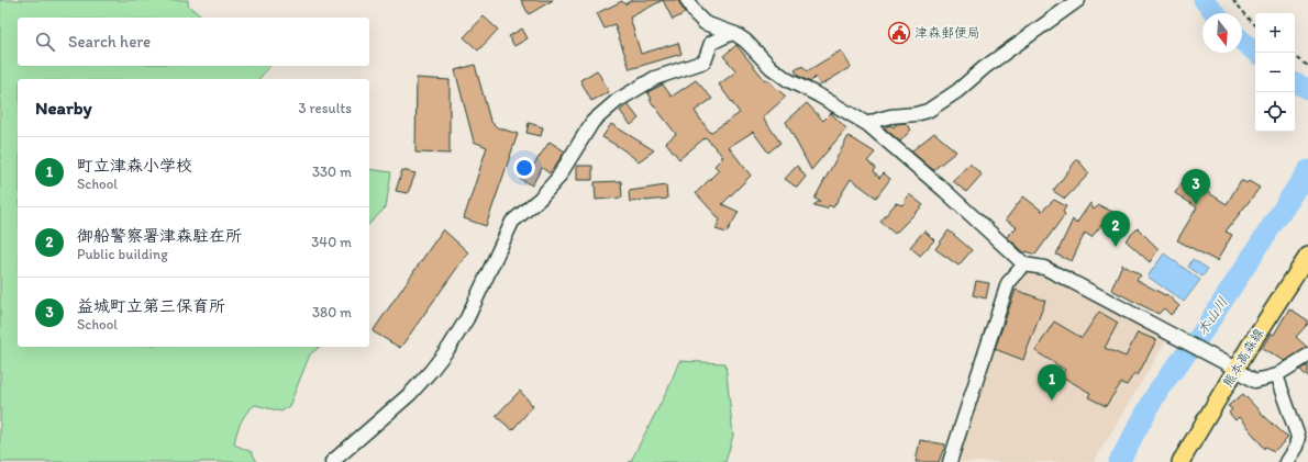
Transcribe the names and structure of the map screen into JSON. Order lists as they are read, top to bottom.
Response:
{
  "streets": {
    "main road": ["熊本高森線"]
  },
  "water": ["木山川"],
  "places": {
    "public building": ["津森郵便局"]
  },
  "north": "bottom",
  "page": {
    "map_buttons": ["+", "−"],
    "search": "Search here",
    "heading": ["Nearby", "3 results"],
    "list": [
      {
        "mark": "1",
        "name": "町立津森小学校",
        "note": "School",
        "value": "330 m"
      },
      {
        "mark": "2",
        "name": "御船警察署津森駐在所",
        "note": "Public building",
        "value": "340 m"
      },
      {
        "mark": "3",
        "name": "益城町立第三保育所",
        "note": "School",
        "value": "380 m"
      }
    ],
    "pins": ["3", "2", "1"]
  }
}
